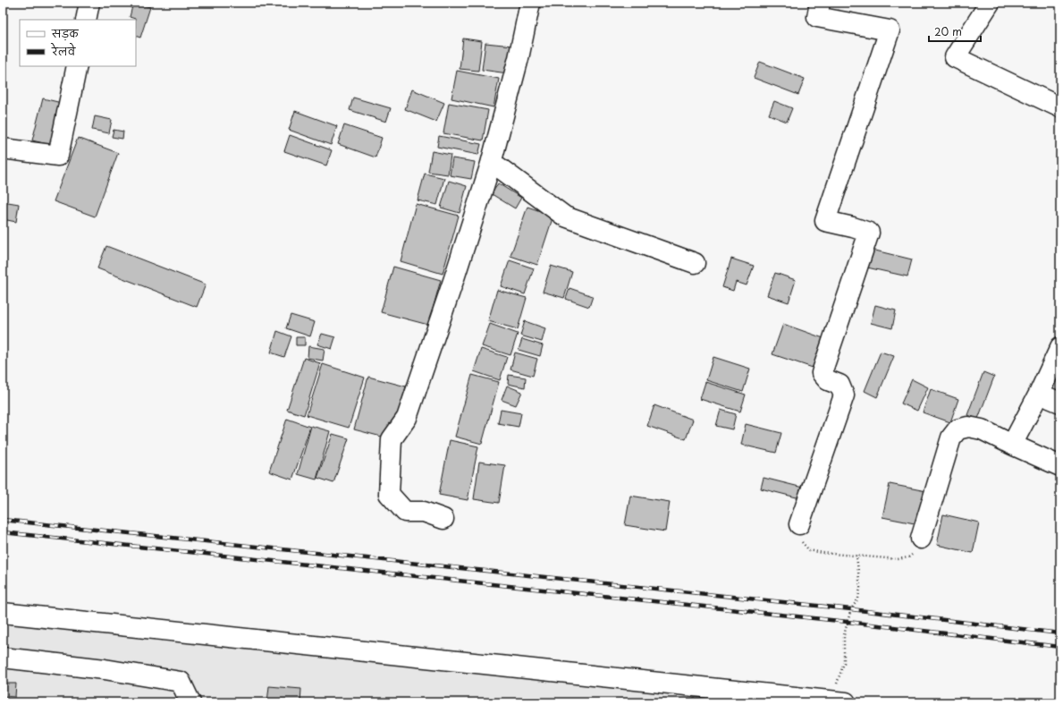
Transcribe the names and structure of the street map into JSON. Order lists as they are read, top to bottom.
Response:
{
  "legend": ["सड़क", "रेलवे"],
  "scale_bar": "20 m"
}
